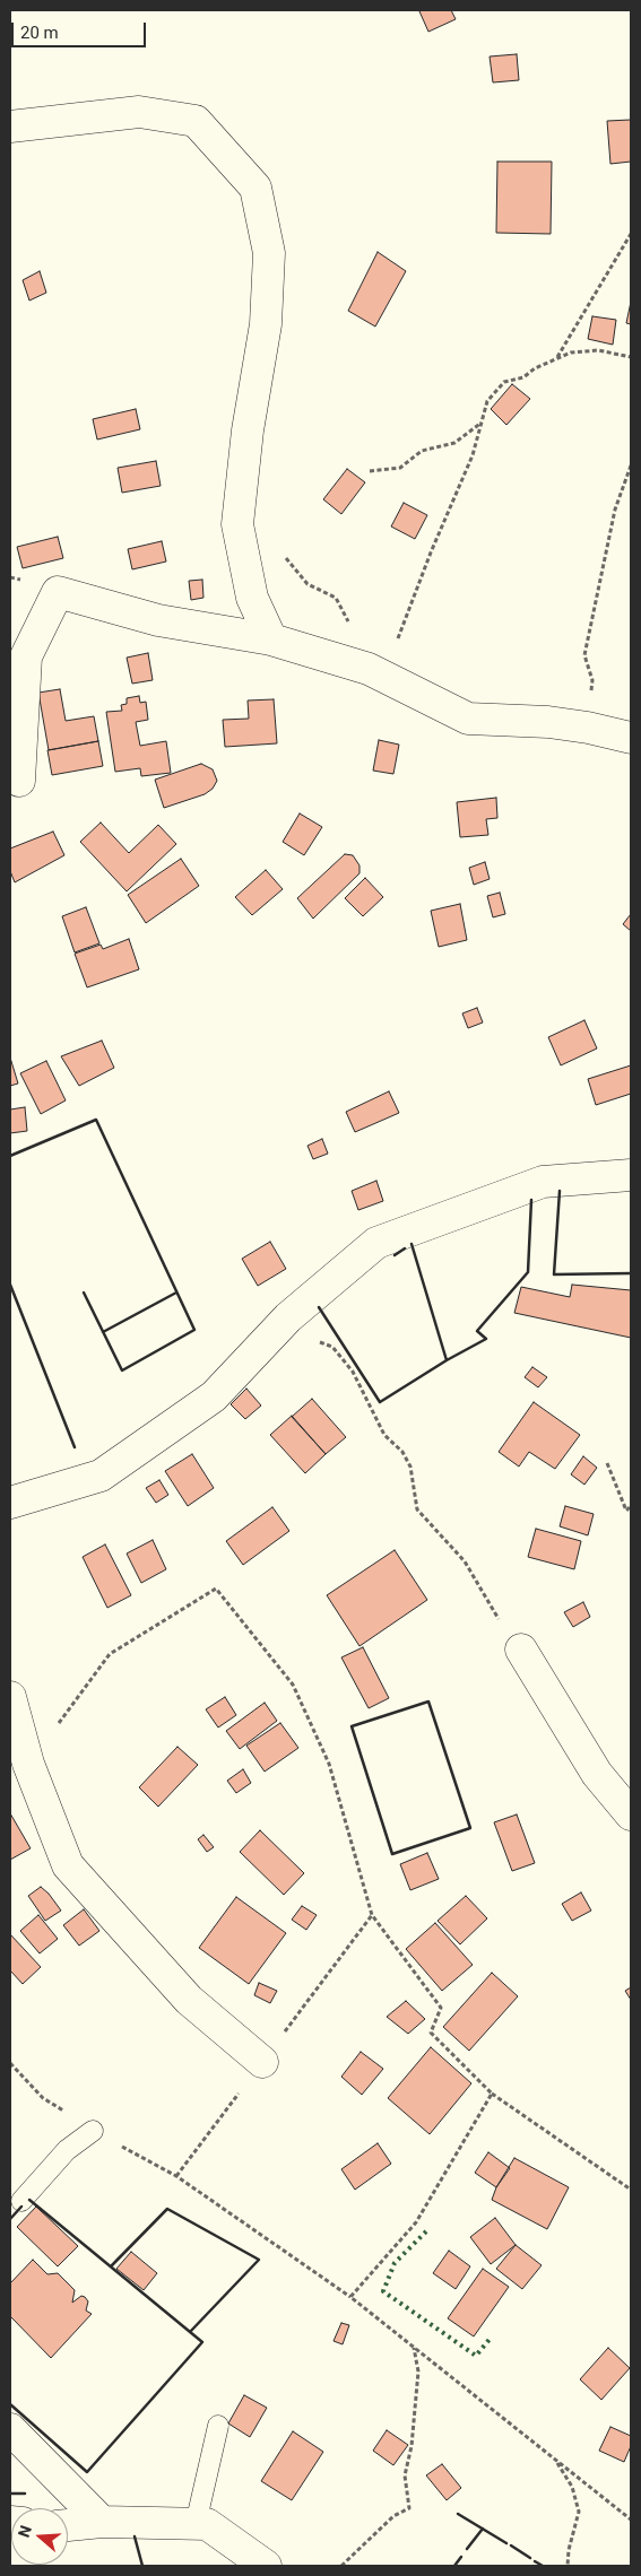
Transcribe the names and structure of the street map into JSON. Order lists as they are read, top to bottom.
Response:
{
  "scale_bar": "20 m",
  "north": "left"
}
